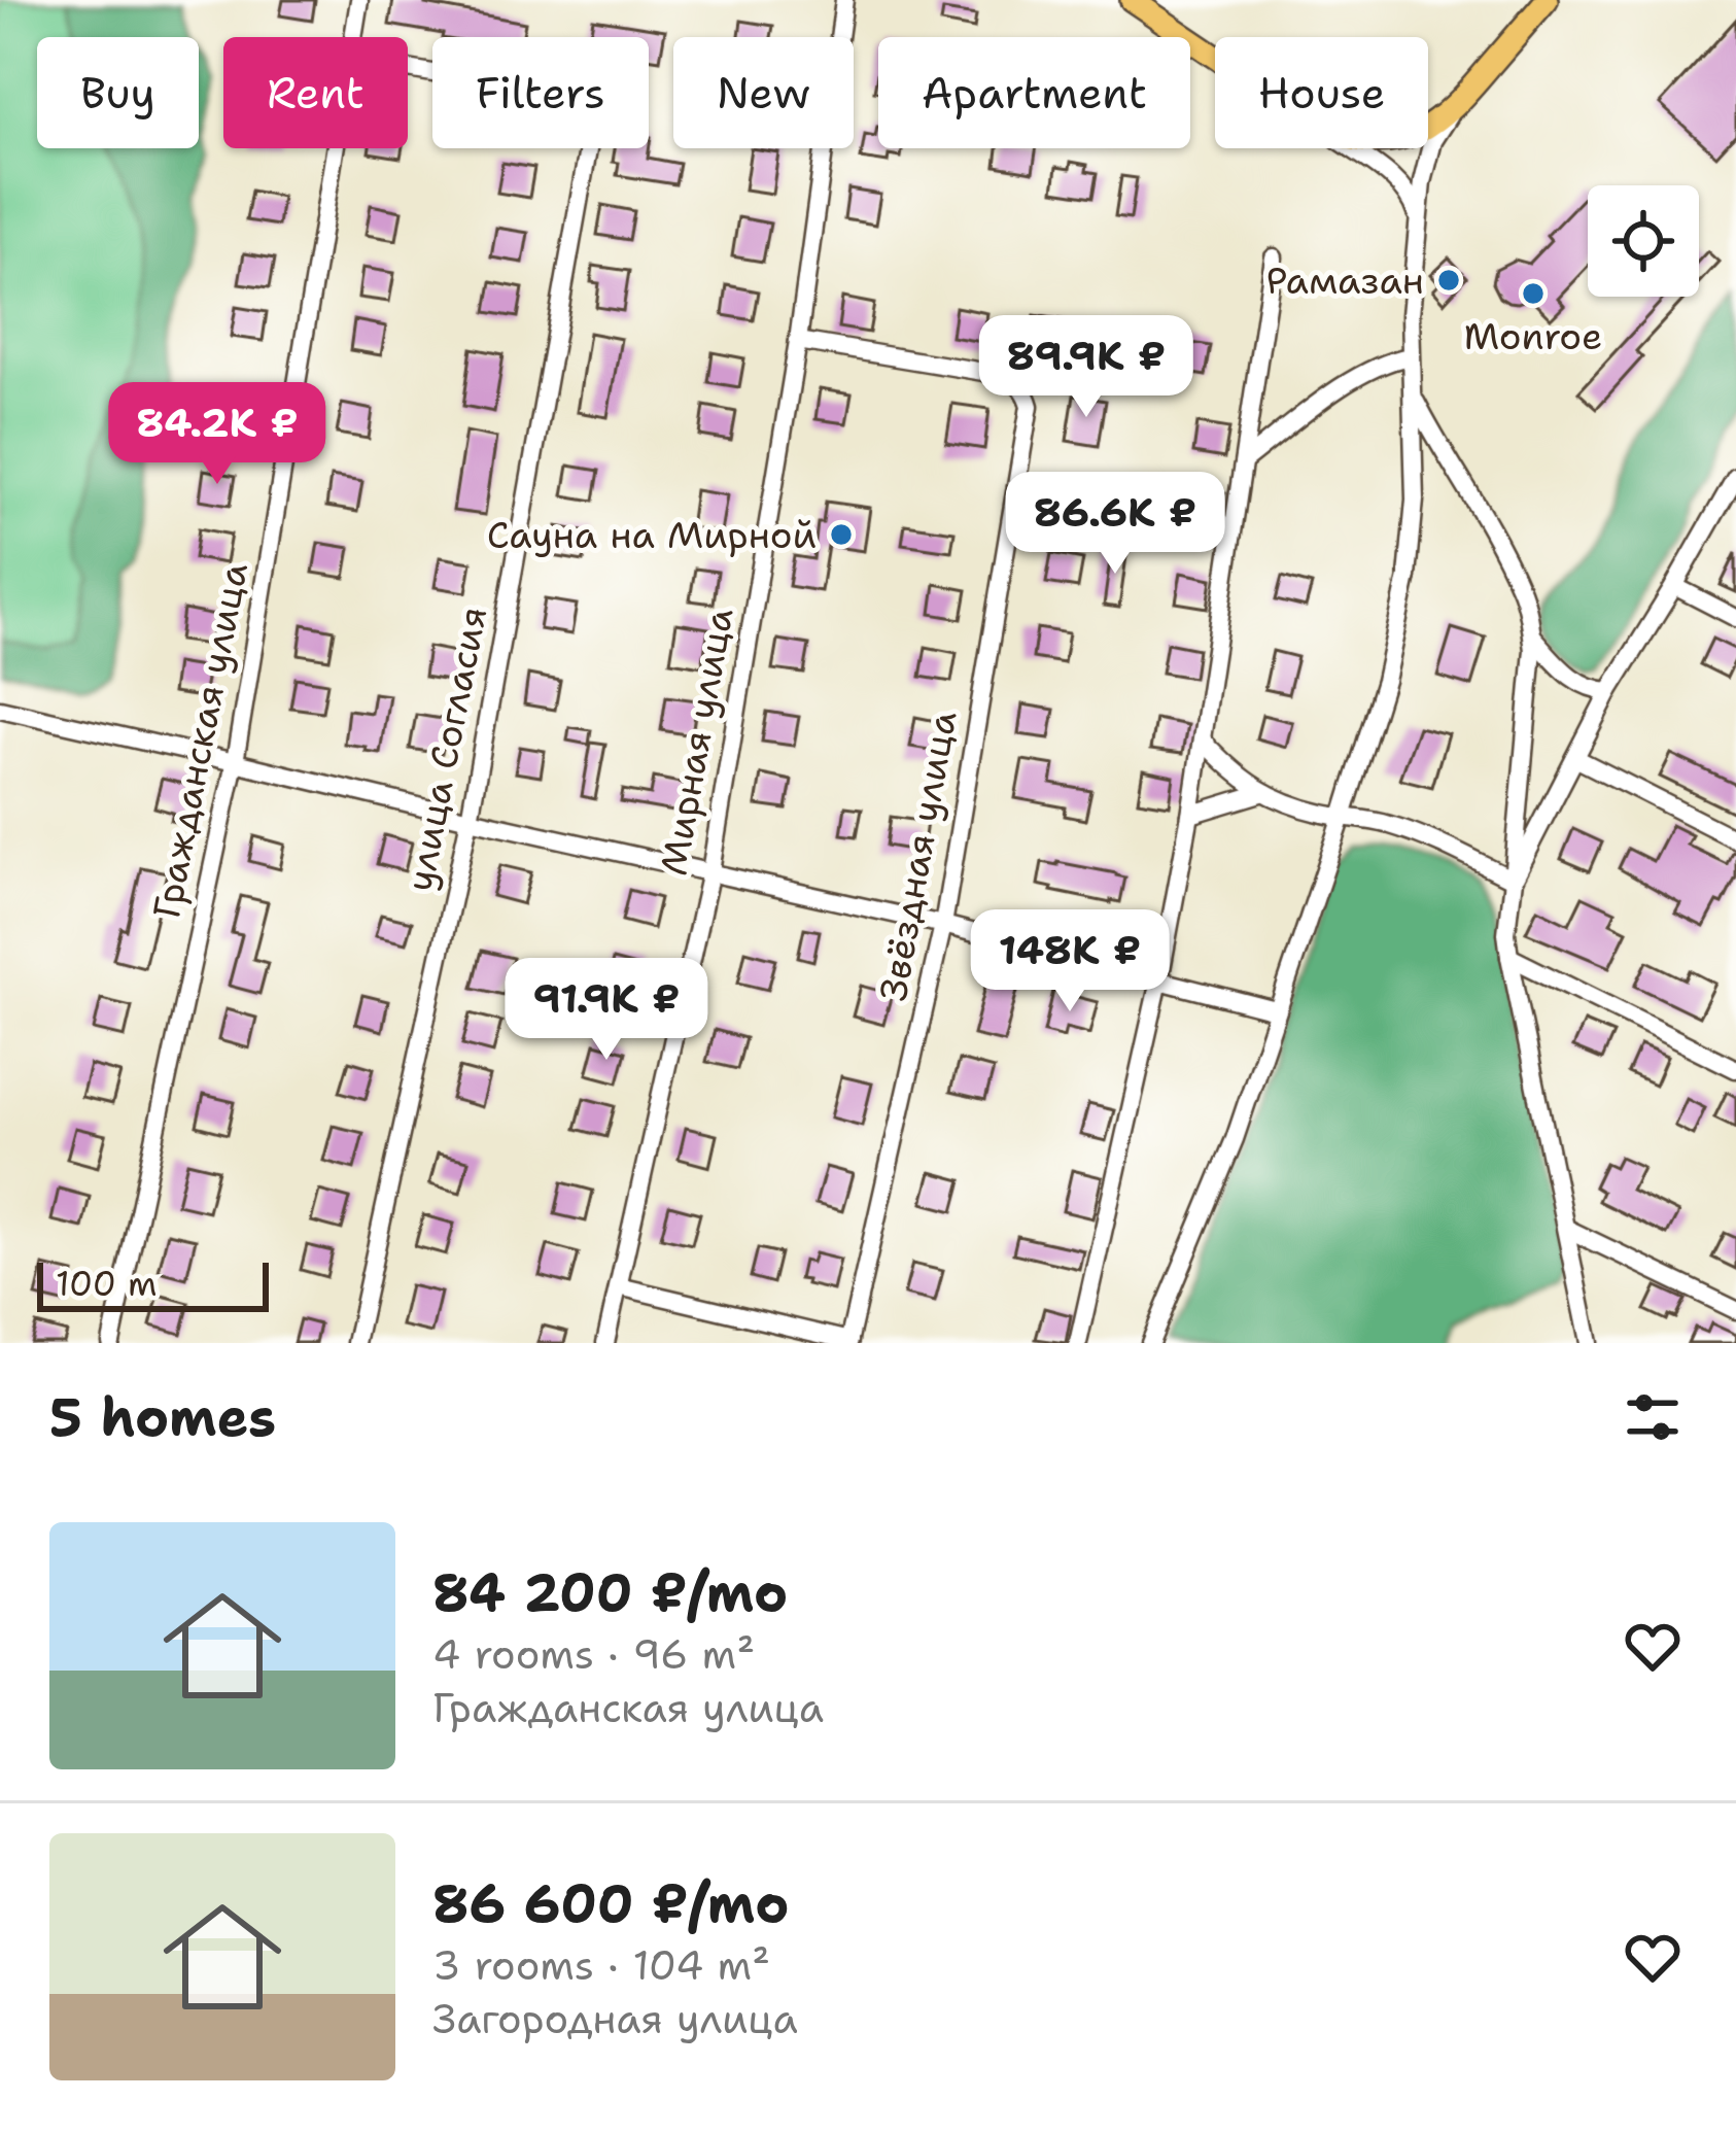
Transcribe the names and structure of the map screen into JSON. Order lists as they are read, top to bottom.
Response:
{
  "streets": {
    "street": [
      "Гражданская улица",
      "Мирная улица",
      "улица Согласия",
      "Звёздная улица"
    ]
  },
  "crossings": [
    ["Мирная улица", "Звёздная улица"]
  ],
  "places": ["Рамазан", "Monroe", "Сауна на Мирной"],
  "scale_bar": "100 m",
  "page": {
    "chip": [
      "Buy",
      "Rent",
      "Filters",
      "New",
      "Apartment",
      "House"
    ],
    "price": [
      "89.9K ₽",
      "84.2K ₽",
      "86.6K ₽",
      "148K ₽",
      "91.9K ₽"
    ],
    "scale": "100 m",
    "heading": "5 homes",
    "list": [
      {
        "name": "84 200 ₽/mo",
        "note": "4 rooms · 96 m² · Гражданская улица"
      },
      {
        "name": "86 600 ₽/mo",
        "note": "3 rooms · 104 m² · Загородная улица"
      }
    ]
  }
}
